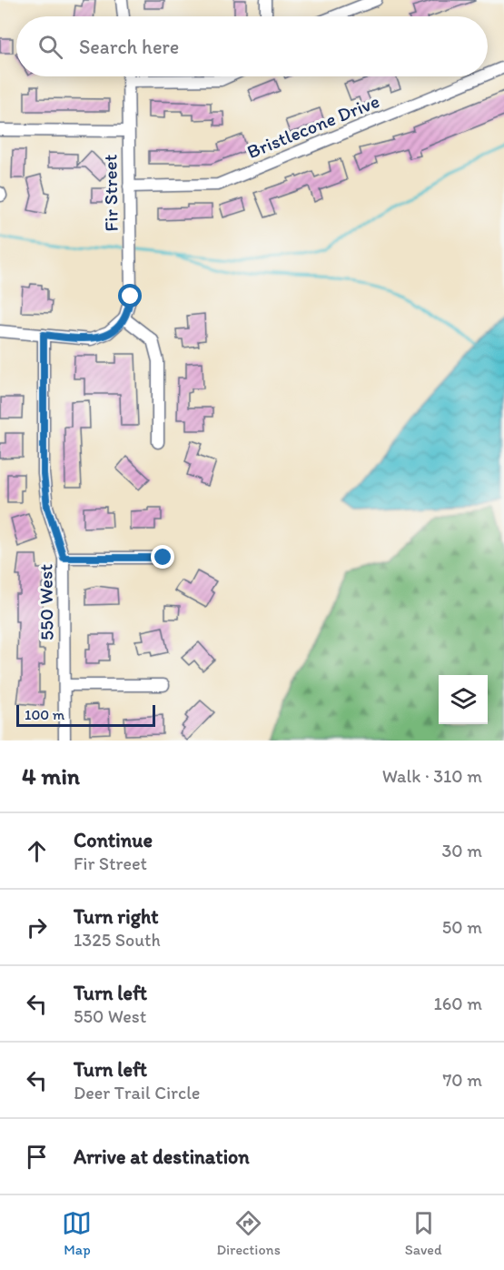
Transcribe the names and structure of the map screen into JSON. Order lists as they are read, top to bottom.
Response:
{
  "streets": {
    "street": ["Bristlecone Drive", "Fir Street", "550 West"]
  },
  "crossings": [
    ["Bristlecone Drive", "Fir Street"]
  ],
  "scale_bar": "100 m",
  "page": {
    "search": "Search here",
    "scale": "100 m",
    "heading": ["4 min", "Walk · 310 m"],
    "list": [
      ["Continue", "Fir Street", "30 m"],
      ["Turn right", "1325 South", "50 m"],
      ["Turn left", "550 West", "160 m"],
      ["Turn left", "Deer Trail Circle", "70 m"],
      "Arrive at destination"
    ],
    "nav": ["Map", "Directions", "Saved"]
  }
}
